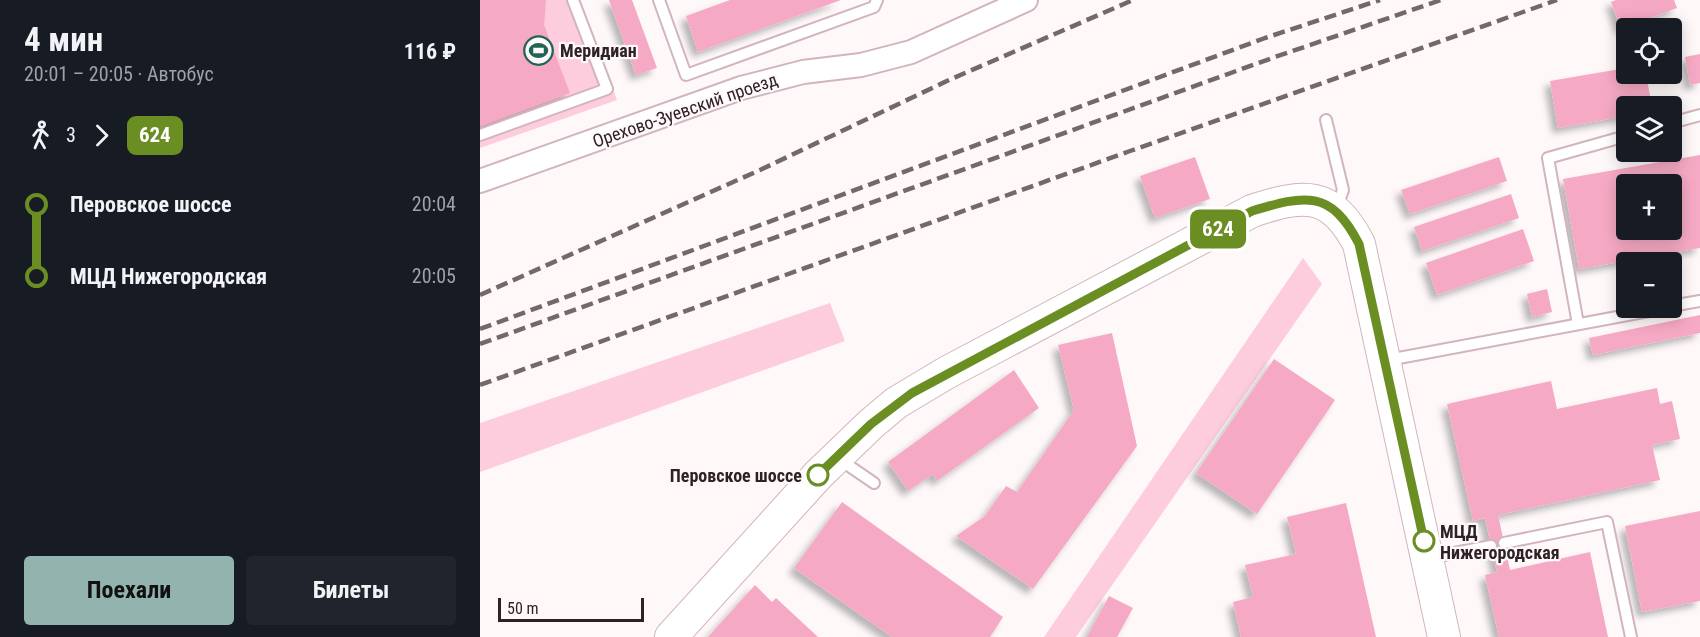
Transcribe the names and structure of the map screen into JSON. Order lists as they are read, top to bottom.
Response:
{
  "streets": {
    "street": ["Орехово-Зуевский проезд"]
  },
  "places": {
    "sports": ["Меридиан"],
    "other": ["Перовское шоссе", "МЦД Нижегородская"]
  },
  "lines": ["bus line 624"],
  "scale_bar": "50 m",
  "page": {
    "heading": ["4 мин", "20:01 – 20:05 · Автобус", "116 ₽"],
    "on_map": "624",
    "map_buttons": ["+", "−"],
    "legs": ["3", "624"],
    "list": [
      {
        "name": "Перовское шоссе",
        "value": "20:04"
      },
      {
        "name": "МЦД Нижегородская",
        "value": "20:05"
      }
    ],
    "buttons": ["Поехали", "Билеты"],
    "scale": "50 m"
  }
}
